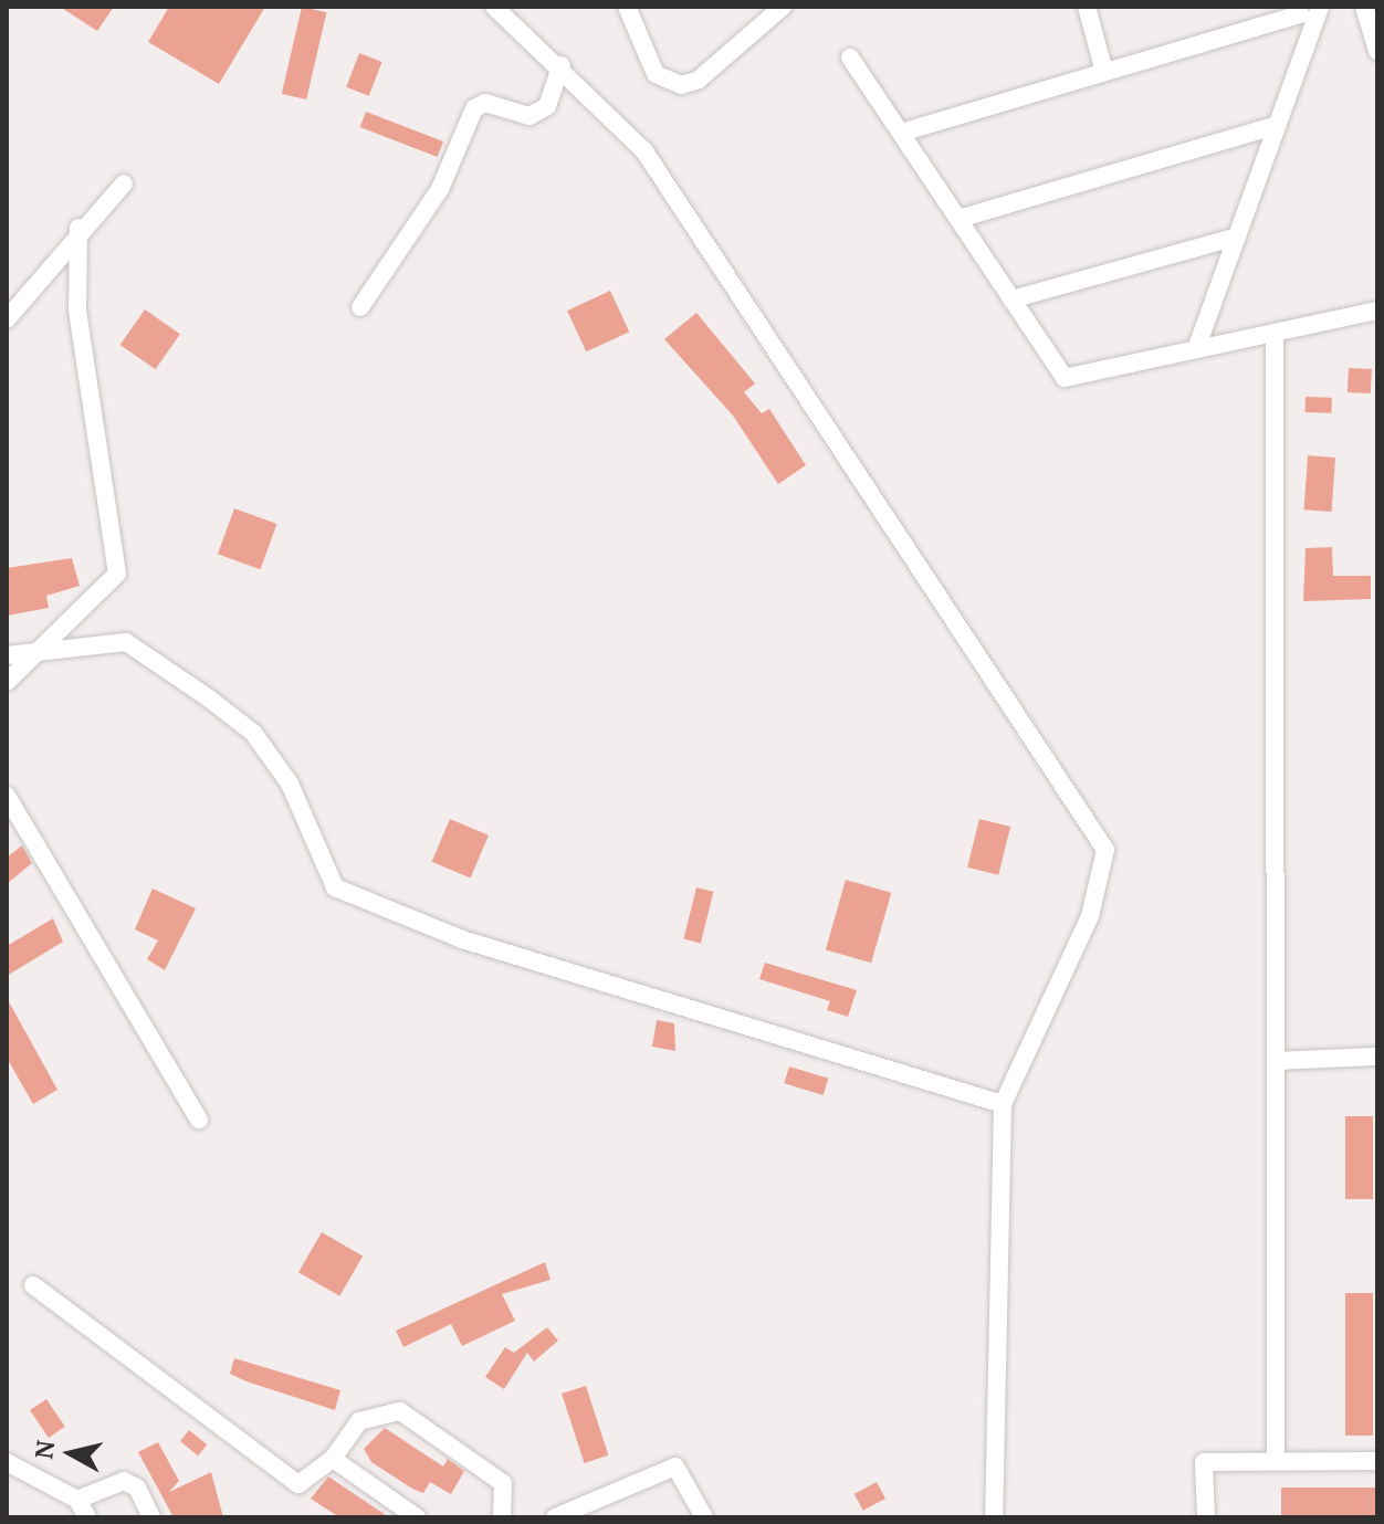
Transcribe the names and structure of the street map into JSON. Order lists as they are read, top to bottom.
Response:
{
  "north": "left"
}
